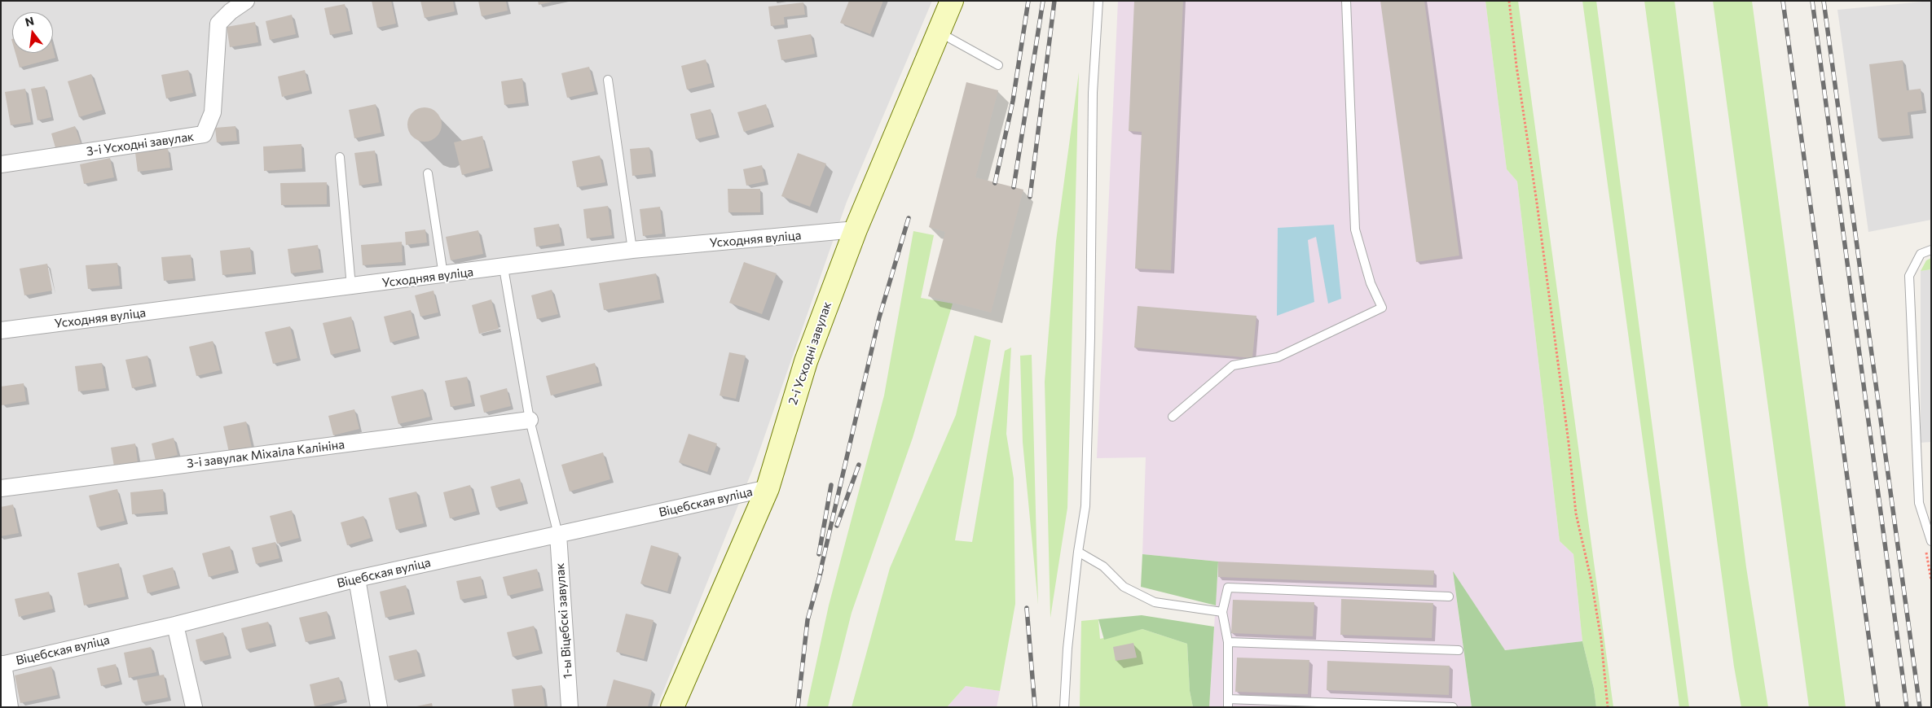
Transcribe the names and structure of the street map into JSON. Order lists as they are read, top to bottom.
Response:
{
  "streets": {
    "street": [
      "3-і Усходні завулак",
      "Усходняя вуліца",
      "2-і Усходні завулак",
      "3-і завулак Міхаіла Калініна",
      "Віцебская вуліца",
      "1-ы Віцебскі завулак"
    ]
  },
  "crossings": [
    ["Усходняя вуліца", "2-і Усходні завулак"],
    ["2-і Усходні завулак", "Віцебская вуліца"],
    ["Віцебская вуліца", "1-ы Віцебскі завулак"]
  ],
  "north": "top"
}
